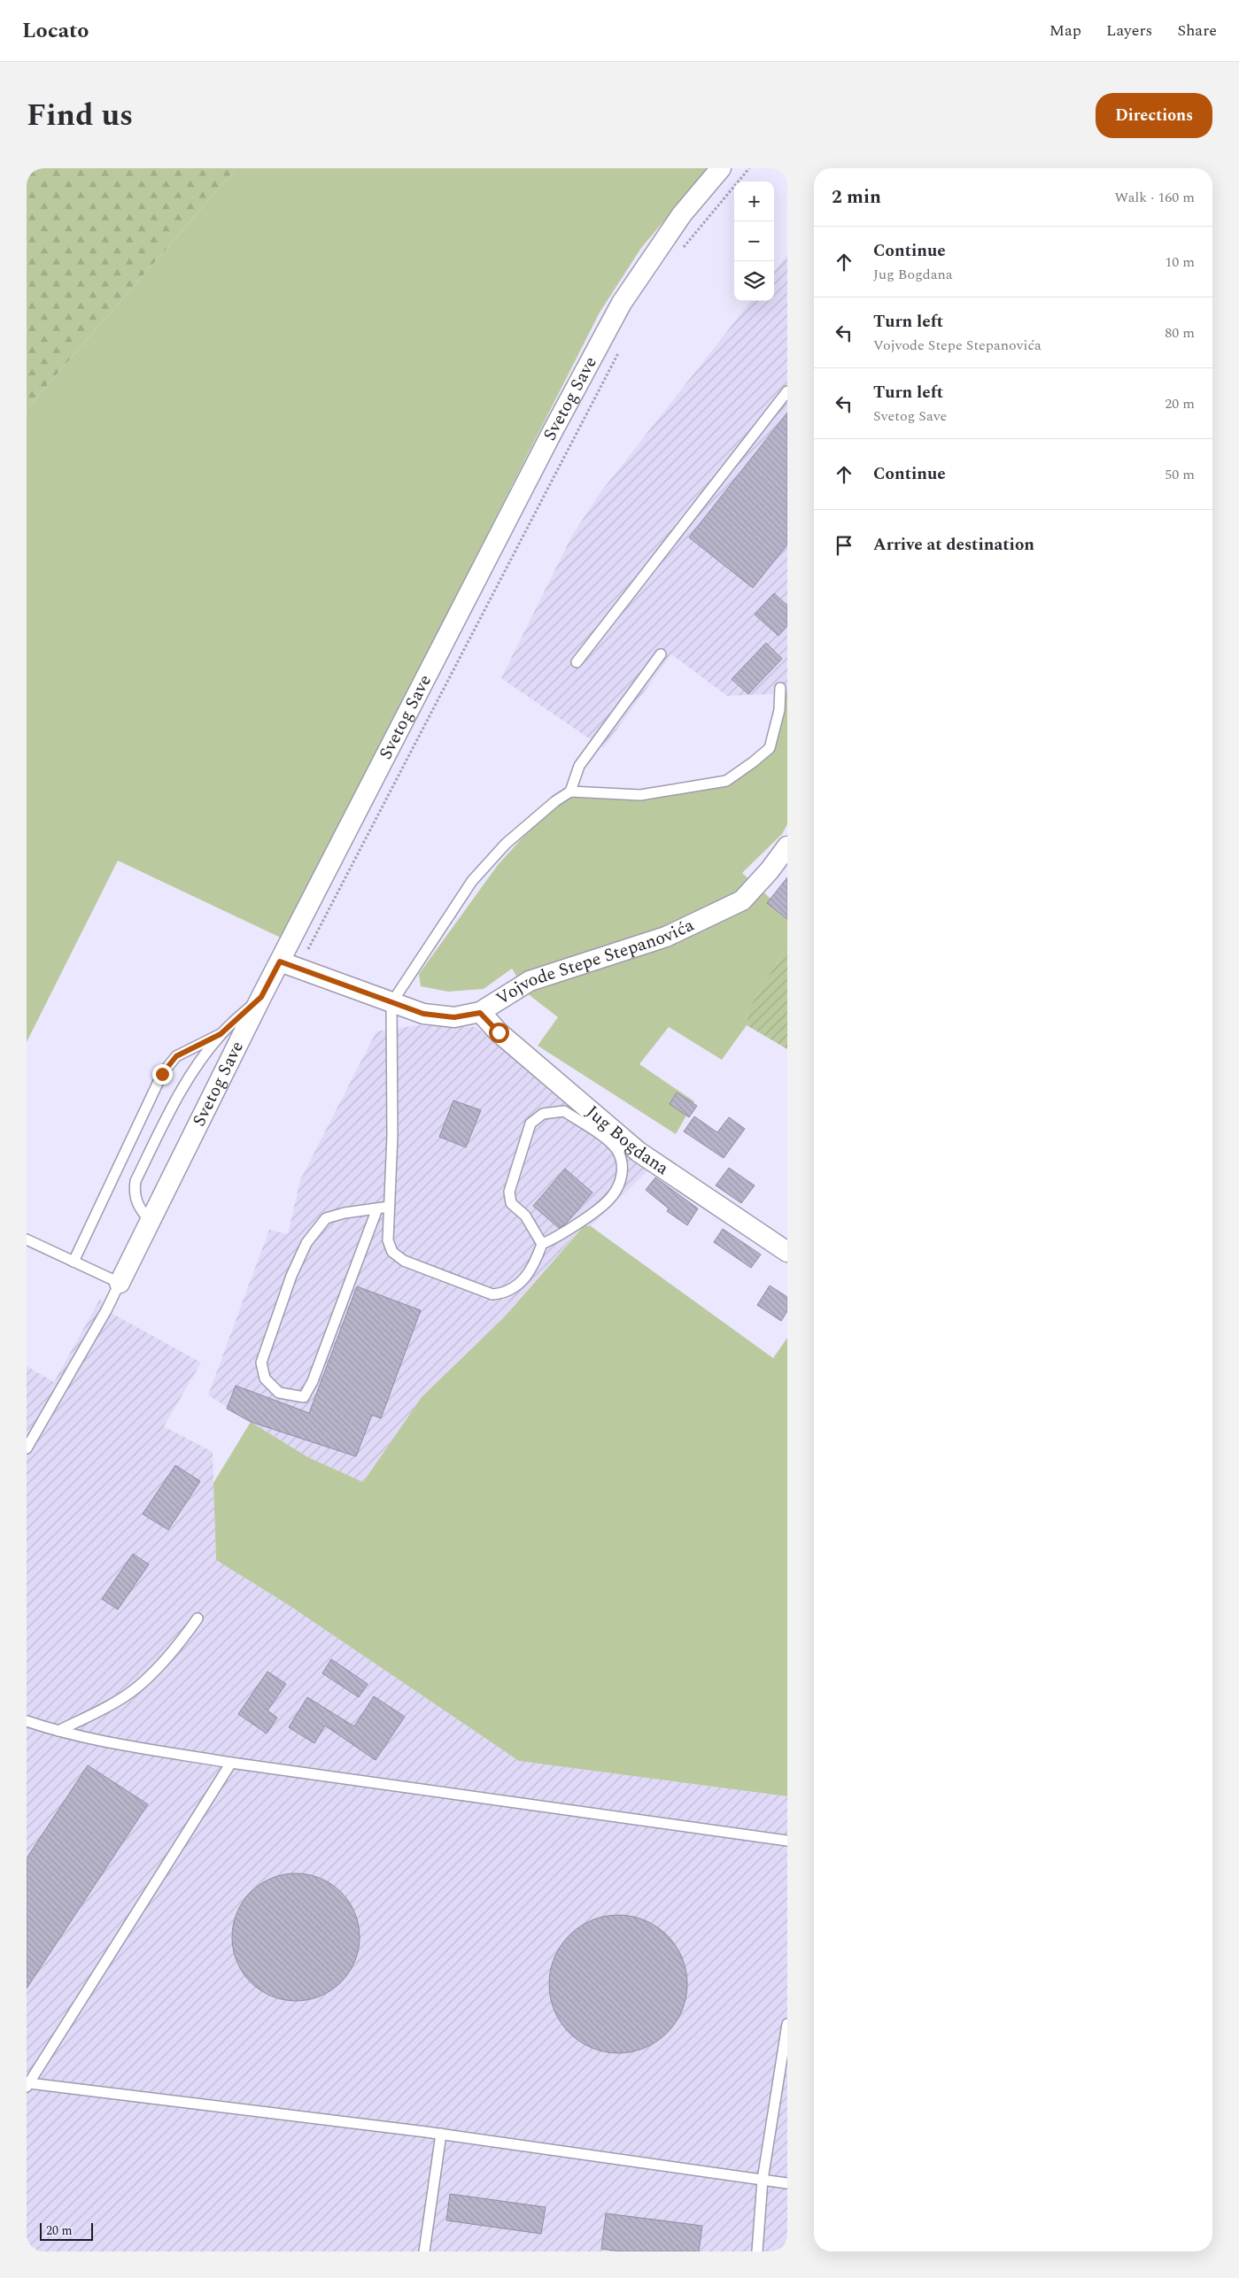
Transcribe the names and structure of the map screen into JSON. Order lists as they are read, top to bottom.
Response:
{
  "streets": {
    "street": ["Svetog Save", "Vojvode Stepe Stepanovića", "Jug Bogdana"]
  },
  "crossings": [
    ["Svetog Save", "Vojvode Stepe Stepanovića"],
    ["Vojvode Stepe Stepanovića", "Jug Bogdana"]
  ],
  "scale_bar": "20 m",
  "page": {
    "header": "Locato",
    "nav": ["Map", "Layers", "Share"],
    "title": "Find us",
    "buttons": "Directions",
    "heading": ["2 min", "Walk · 160 m"],
    "map_buttons": ["+", "−"],
    "list": [
      ["Continue", "Jug Bogdana", "10 m"],
      ["Turn left", "Vojvode Stepe Stepanovića", "80 m"],
      ["Turn left", "Svetog Save", "20 m"],
      ["Continue", "50 m"],
      "Arrive at destination"
    ],
    "scale": "20 m"
  }
}
